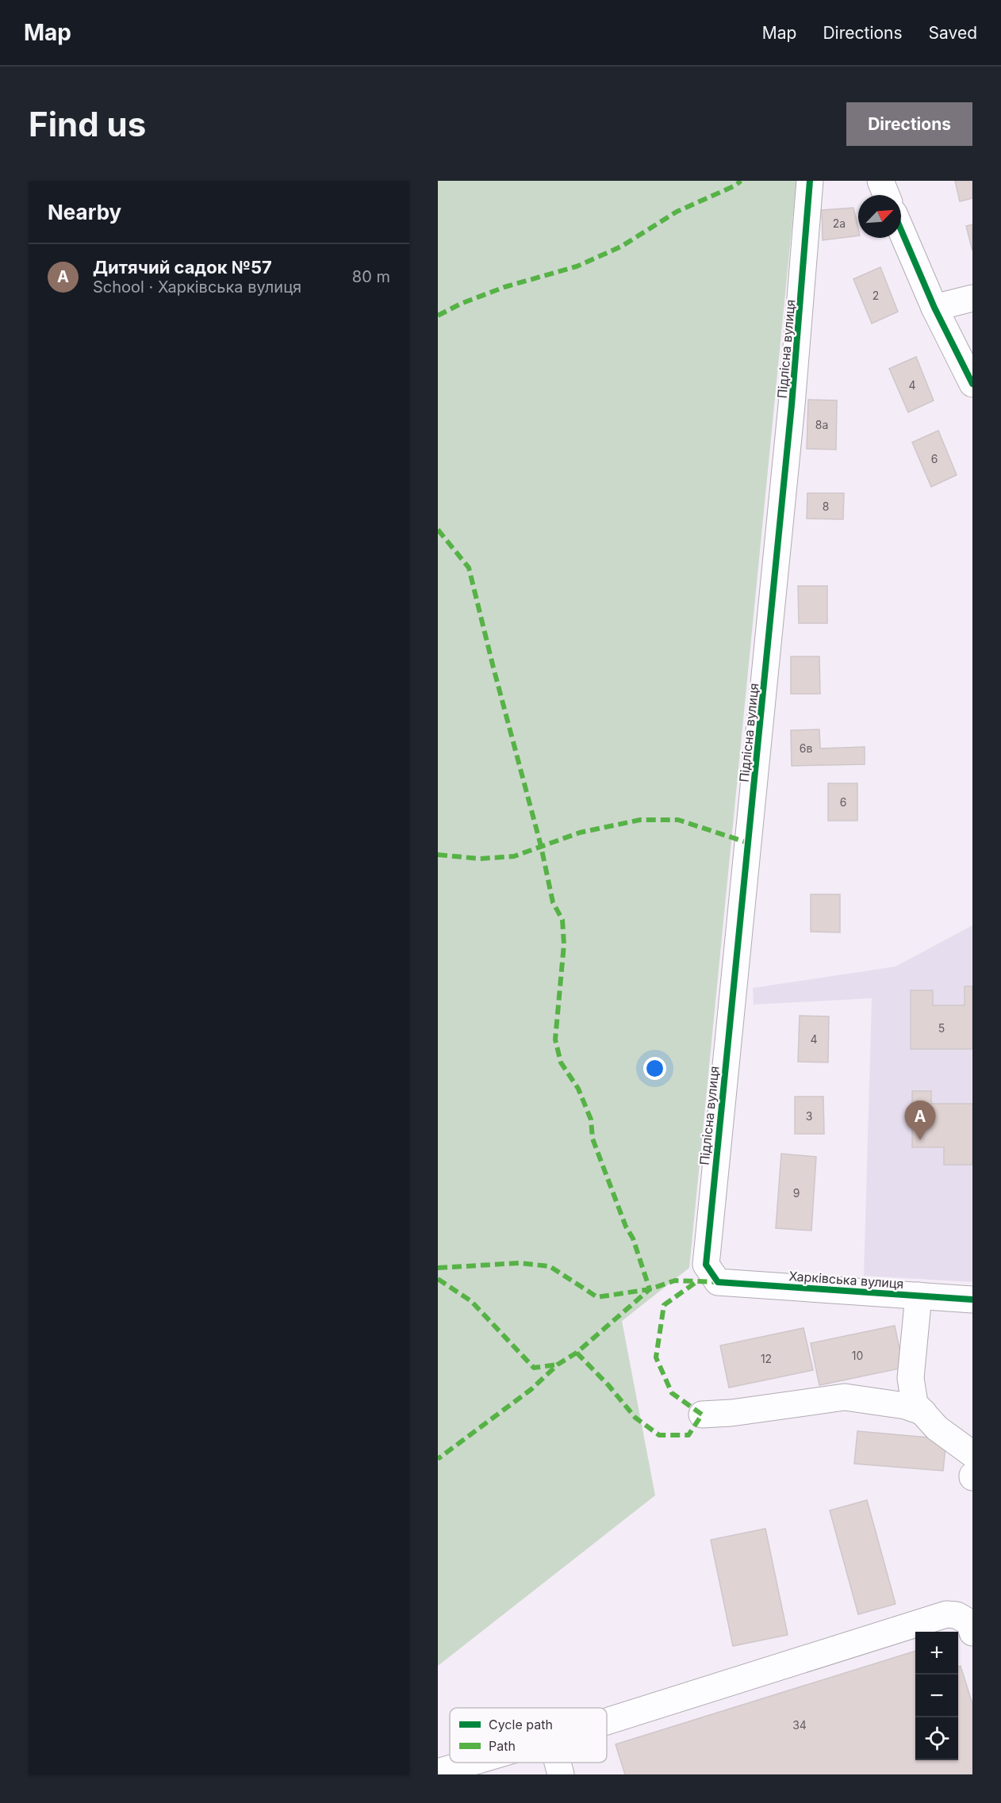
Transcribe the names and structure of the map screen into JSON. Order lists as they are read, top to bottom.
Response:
{
  "streets": {
    "street": ["Підлісна вулиця", "Харківська вулиця"]
  },
  "crossings": [
    ["Підлісна вулиця", "Харківська вулиця"]
  ],
  "house_numbers": [
    "2а",
    "2",
    "4",
    "8а",
    "6",
    "8",
    "6в",
    "6",
    "5",
    "4",
    "3",
    "9",
    "10",
    "12",
    "34"
  ],
  "legend": ["Cycle path", "Path"],
  "north": "top right",
  "page": {
    "header": "Map",
    "nav": ["Map", "Directions", "Saved"],
    "buttons": "Directions",
    "title": "Find us",
    "heading": "Nearby",
    "list": [
      {
        "mark": "A",
        "name": "Дитячий садок №57",
        "note": "School · Харківська вулиця",
        "value": "80 m"
      }
    ],
    "pins": "A",
    "map_buttons": ["+", "−"]
  }
}
